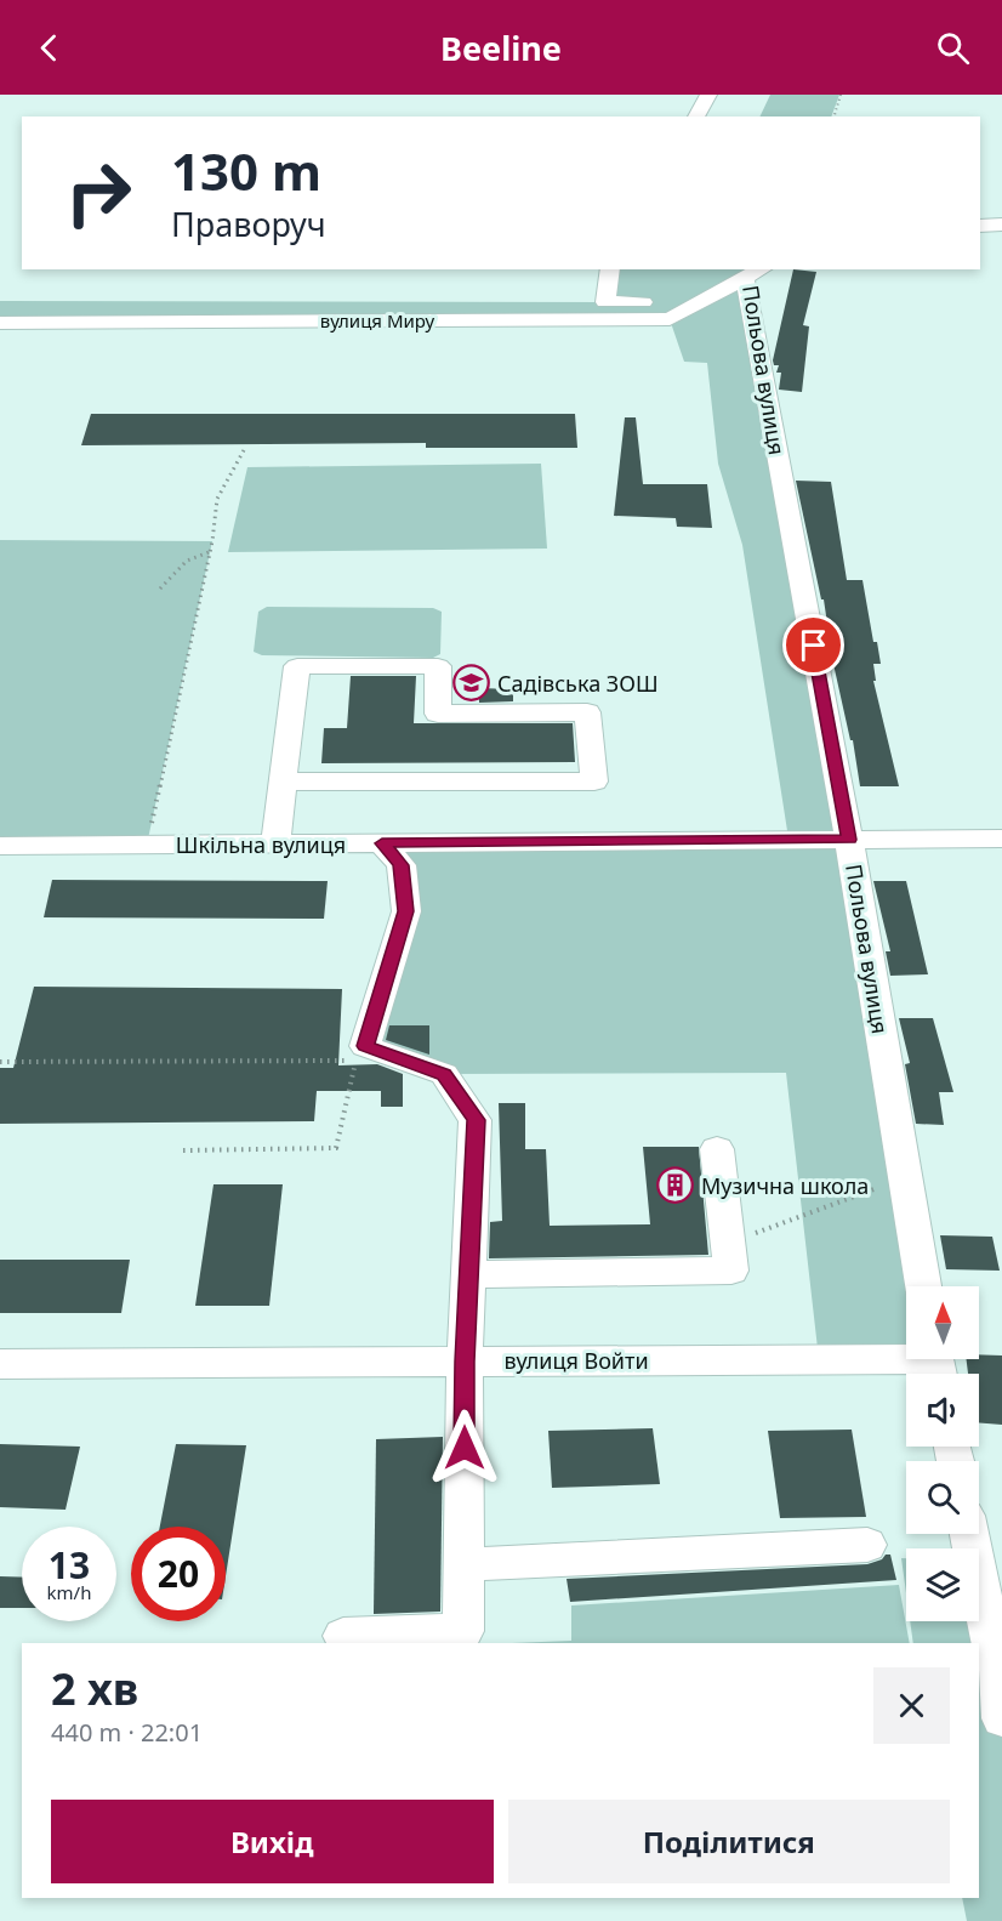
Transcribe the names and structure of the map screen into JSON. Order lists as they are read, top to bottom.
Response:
{
  "streets": {
    "street": [
      "вулиця Миру",
      "Польова вулиця",
      "Шкільна вулиця",
      "вулиця Войти"
    ]
  },
  "crossings": [
    ["вулиця Миру", "Польова вулиця"],
    ["Польова вулиця", "Шкільна вулиця"]
  ],
  "places": {
    "school or university": ["Садівська ЗОШ"],
    "building": ["Музична школа"]
  },
  "north": "top",
  "page": {
    "header": "Beeline",
    "turn": ["130 m", "Праворуч"],
    "speed": "13 km/h",
    "limit": "20",
    "heading": ["2 хв", "440 m · 22:01"],
    "buttons": ["Вихід", "Поділитися"]
  }
}
